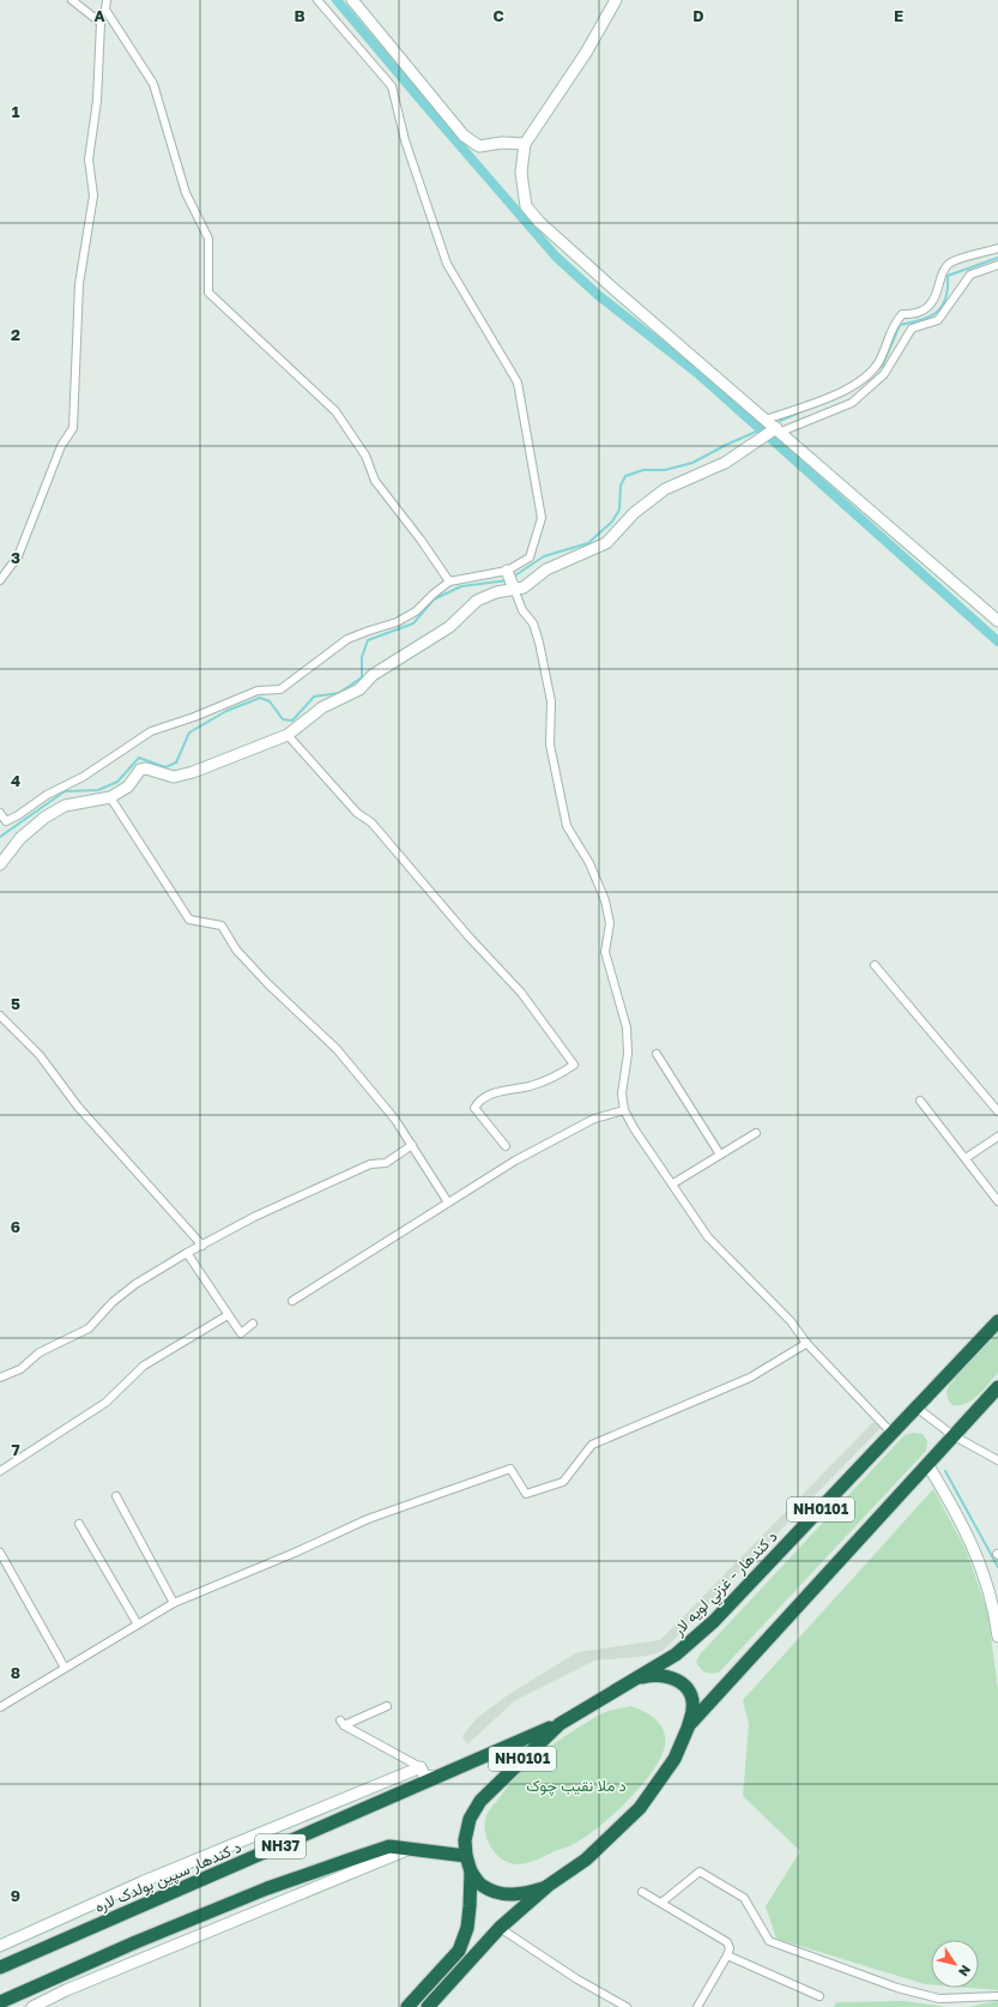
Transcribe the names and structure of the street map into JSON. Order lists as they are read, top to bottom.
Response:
{
  "streets": {
    "highway": [
      "NH0101",
      "د کندهار - غزني لويه لار",
      "NH37",
      "د کندهار سپین بولدک لاره"
    ]
  },
  "crossings": [
    ["NH0101", "د کندهار - غزني لويه لار"],
    ["د کندهار - غزني لويه لار", "NH37"],
    ["د کندهار - غزني لويه لار", "د کندهار سپین بولدک لاره"]
  ],
  "parks": ["د ملا نقيب چوک"],
  "north": "bottom right",
  "grid": {
    "columns": [
      "A",
      "B",
      "C",
      "D",
      "E"
    ],
    "rows": [
      "1",
      "2",
      "3",
      "4",
      "5",
      "6",
      "7",
      "8",
      "9"
    ]
  }
}
